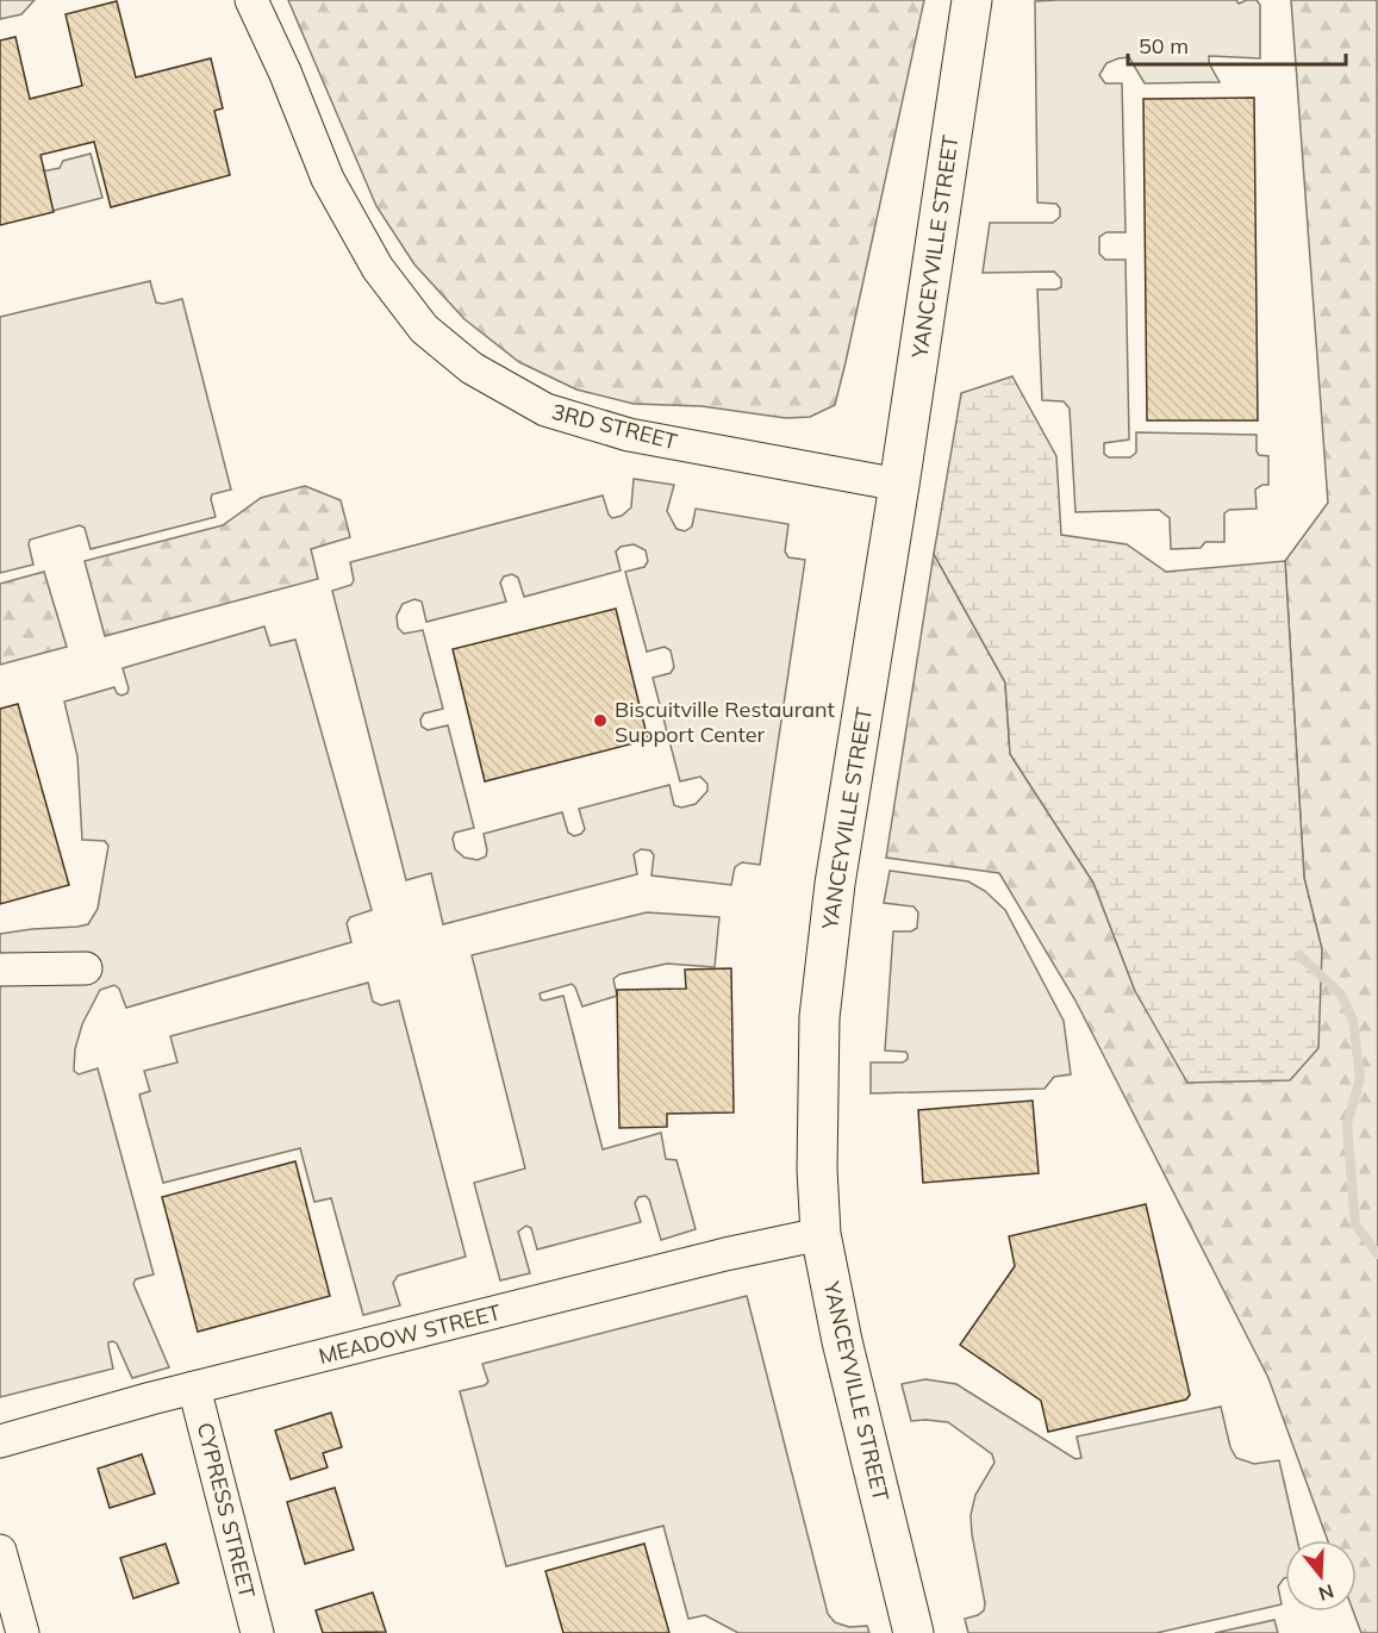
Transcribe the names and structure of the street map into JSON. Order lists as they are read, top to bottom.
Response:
{
  "streets": {
    "main road": ["YANCEYVILLE STREET"],
    "street": ["3RD STREET", "MEADOW STREET", "CYPRESS STREET"]
  },
  "crossings": [
    ["YANCEYVILLE STREET", "3RD STREET"],
    ["YANCEYVILLE STREET", "MEADOW STREET"],
    ["MEADOW STREET", "CYPRESS STREET"]
  ],
  "places": ["Biscuitville Restaurant Support Center"],
  "scale_bar": "50 m",
  "north": "bottom"
}
